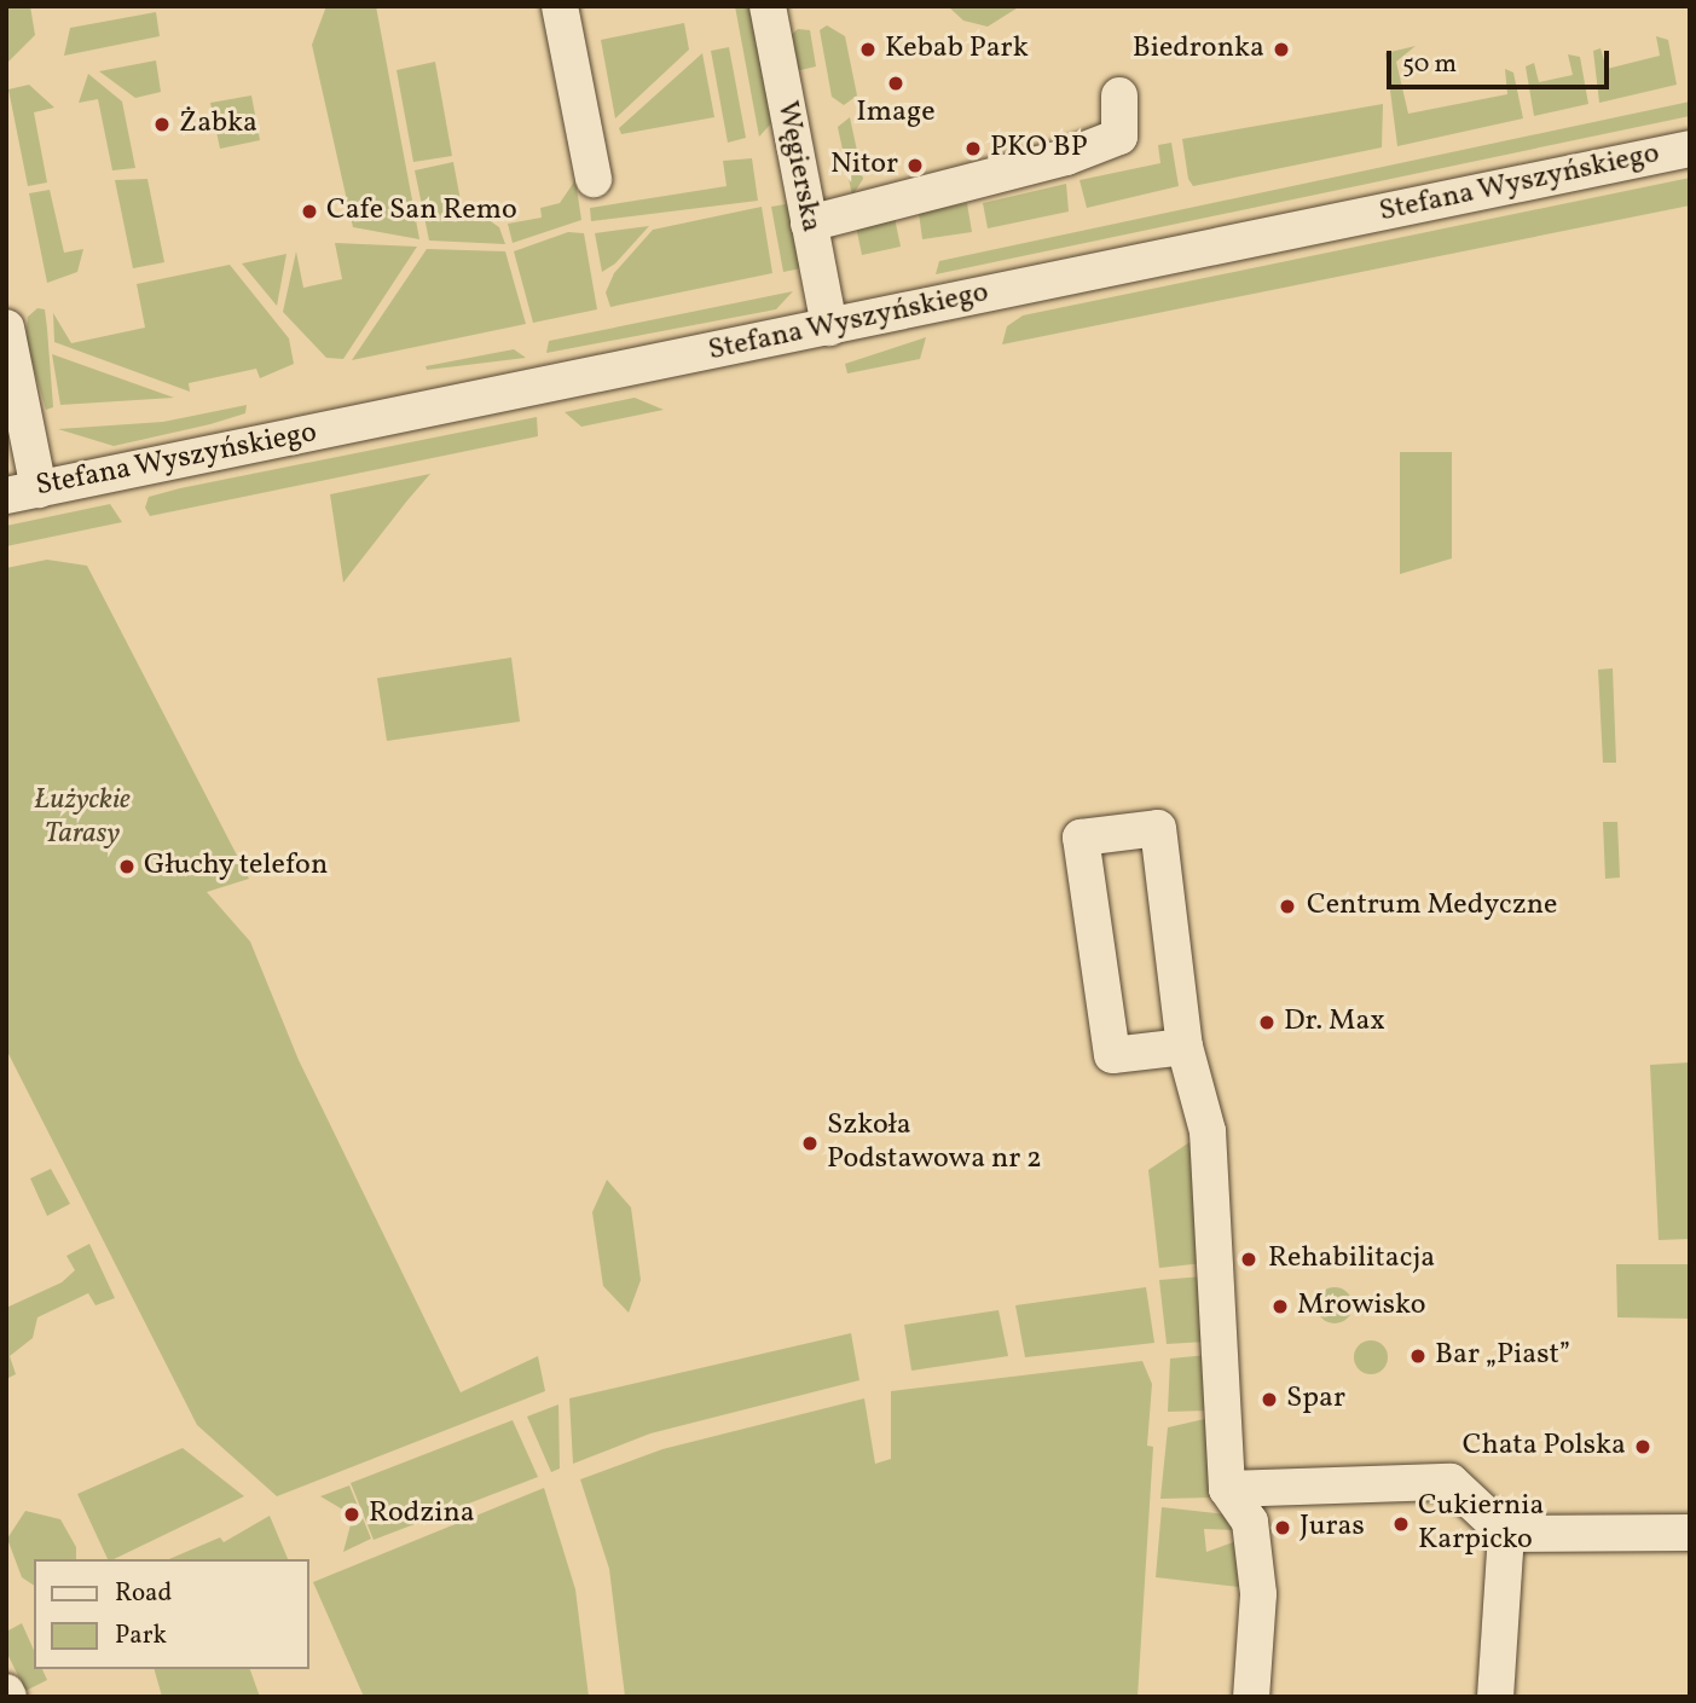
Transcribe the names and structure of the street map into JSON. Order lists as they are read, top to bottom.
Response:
{
  "streets": {
    "street": ["Węgierska", "Stefana Wyszyńskiego"]
  },
  "crossings": [
    ["Węgierska", "Stefana Wyszyńskiego"]
  ],
  "parks": ["Łużyckie Tarasy"],
  "places": [
    "Kebab Park",
    "Biedronka",
    "Image",
    "Żabka",
    "PKO BP",
    "Nitor",
    "Cafe San Remo",
    "Głuchy telefon",
    "Centrum Medyczne",
    "Dr. Max",
    "Szkoła Podstawowa nr 2",
    "Rehabilitacja",
    "Mrowisko",
    "Bar „Piast”",
    "Spar",
    "Chata Polska",
    "Rodzina",
    "Cukiernia Karpicko",
    "Juras"
  ],
  "legend": ["Road", "Park"],
  "scale_bar": "50 m"
}
